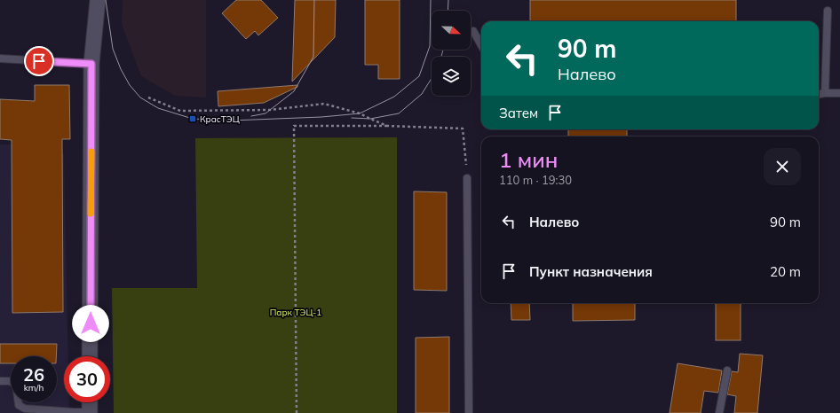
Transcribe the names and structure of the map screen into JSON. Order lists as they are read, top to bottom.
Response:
{
  "parks": ["Парк ТЭЦ-1"],
  "places": {
    "transit": ["КрасТЭЦ"]
  },
  "north": "right",
  "page": {
    "turn": ["90 m", "Налево"],
    "then": "Затем",
    "heading": ["1 мин", "110 m · 19:30"],
    "list": [
      {
        "name": "Налево",
        "value": "90 m"
      },
      {
        "name": "Пункт назначения",
        "value": "20 m"
      }
    ],
    "speed": "26 km/h",
    "limit": "30"
  }
}
